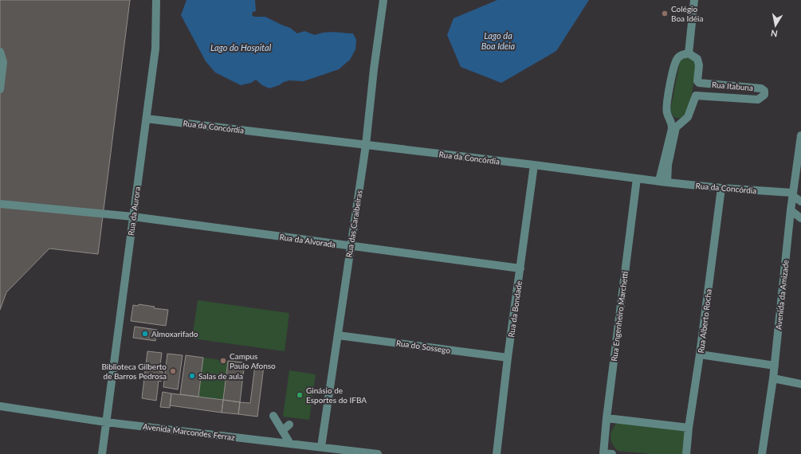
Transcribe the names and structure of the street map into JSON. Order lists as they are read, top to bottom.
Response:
{
  "streets": {
    "street": [
      "Rua Itabuna",
      "Rua da Concórdia",
      "Rua da Aurora",
      "Rua das Caraibeiras",
      "Rua da Alvorada",
      "Avenida da Amizade",
      "Rua da Bondade",
      "Rua Engenheiro Marchetti",
      "Rua Alberto Rocha",
      "Rua do Sossego",
      "Avenida Marcondes Ferraz"
    ]
  },
  "crossings": [
    ["Rua Itabuna", "Rua da Concórdia"],
    ["Rua da Concórdia", "Rua da Aurora"],
    ["Rua da Concórdia", "Rua das Caraibeiras"],
    ["Rua da Concórdia", "Avenida da Amizade"],
    ["Rua da Concórdia", "Rua da Bondade"],
    ["Rua da Concórdia", "Rua Engenheiro Marchetti"],
    ["Rua da Concórdia", "Rua Alberto Rocha"],
    ["Rua da Aurora", "Rua da Alvorada"],
    ["Rua da Aurora", "Avenida Marcondes Ferraz"],
    ["Rua das Caraibeiras", "Rua da Alvorada"],
    ["Rua das Caraibeiras", "Rua do Sossego"],
    ["Rua das Caraibeiras", "Avenida Marcondes Ferraz"],
    ["Rua da Alvorada", "Rua da Bondade"],
    ["Rua da Bondade", "Rua do Sossego"]
  ],
  "water": ["Lago da Boa Ideia", "Lago do Hospital"],
  "places": [
    "Colégio Boa Idéia",
    "Almoxarifado",
    "Campus Paulo Afonso",
    "Biblioteca Gilberto de Barros Pedrosa",
    "Salas de aula",
    "Ginásio de Esportes do IFBA"
  ],
  "north": "bottom"
}
